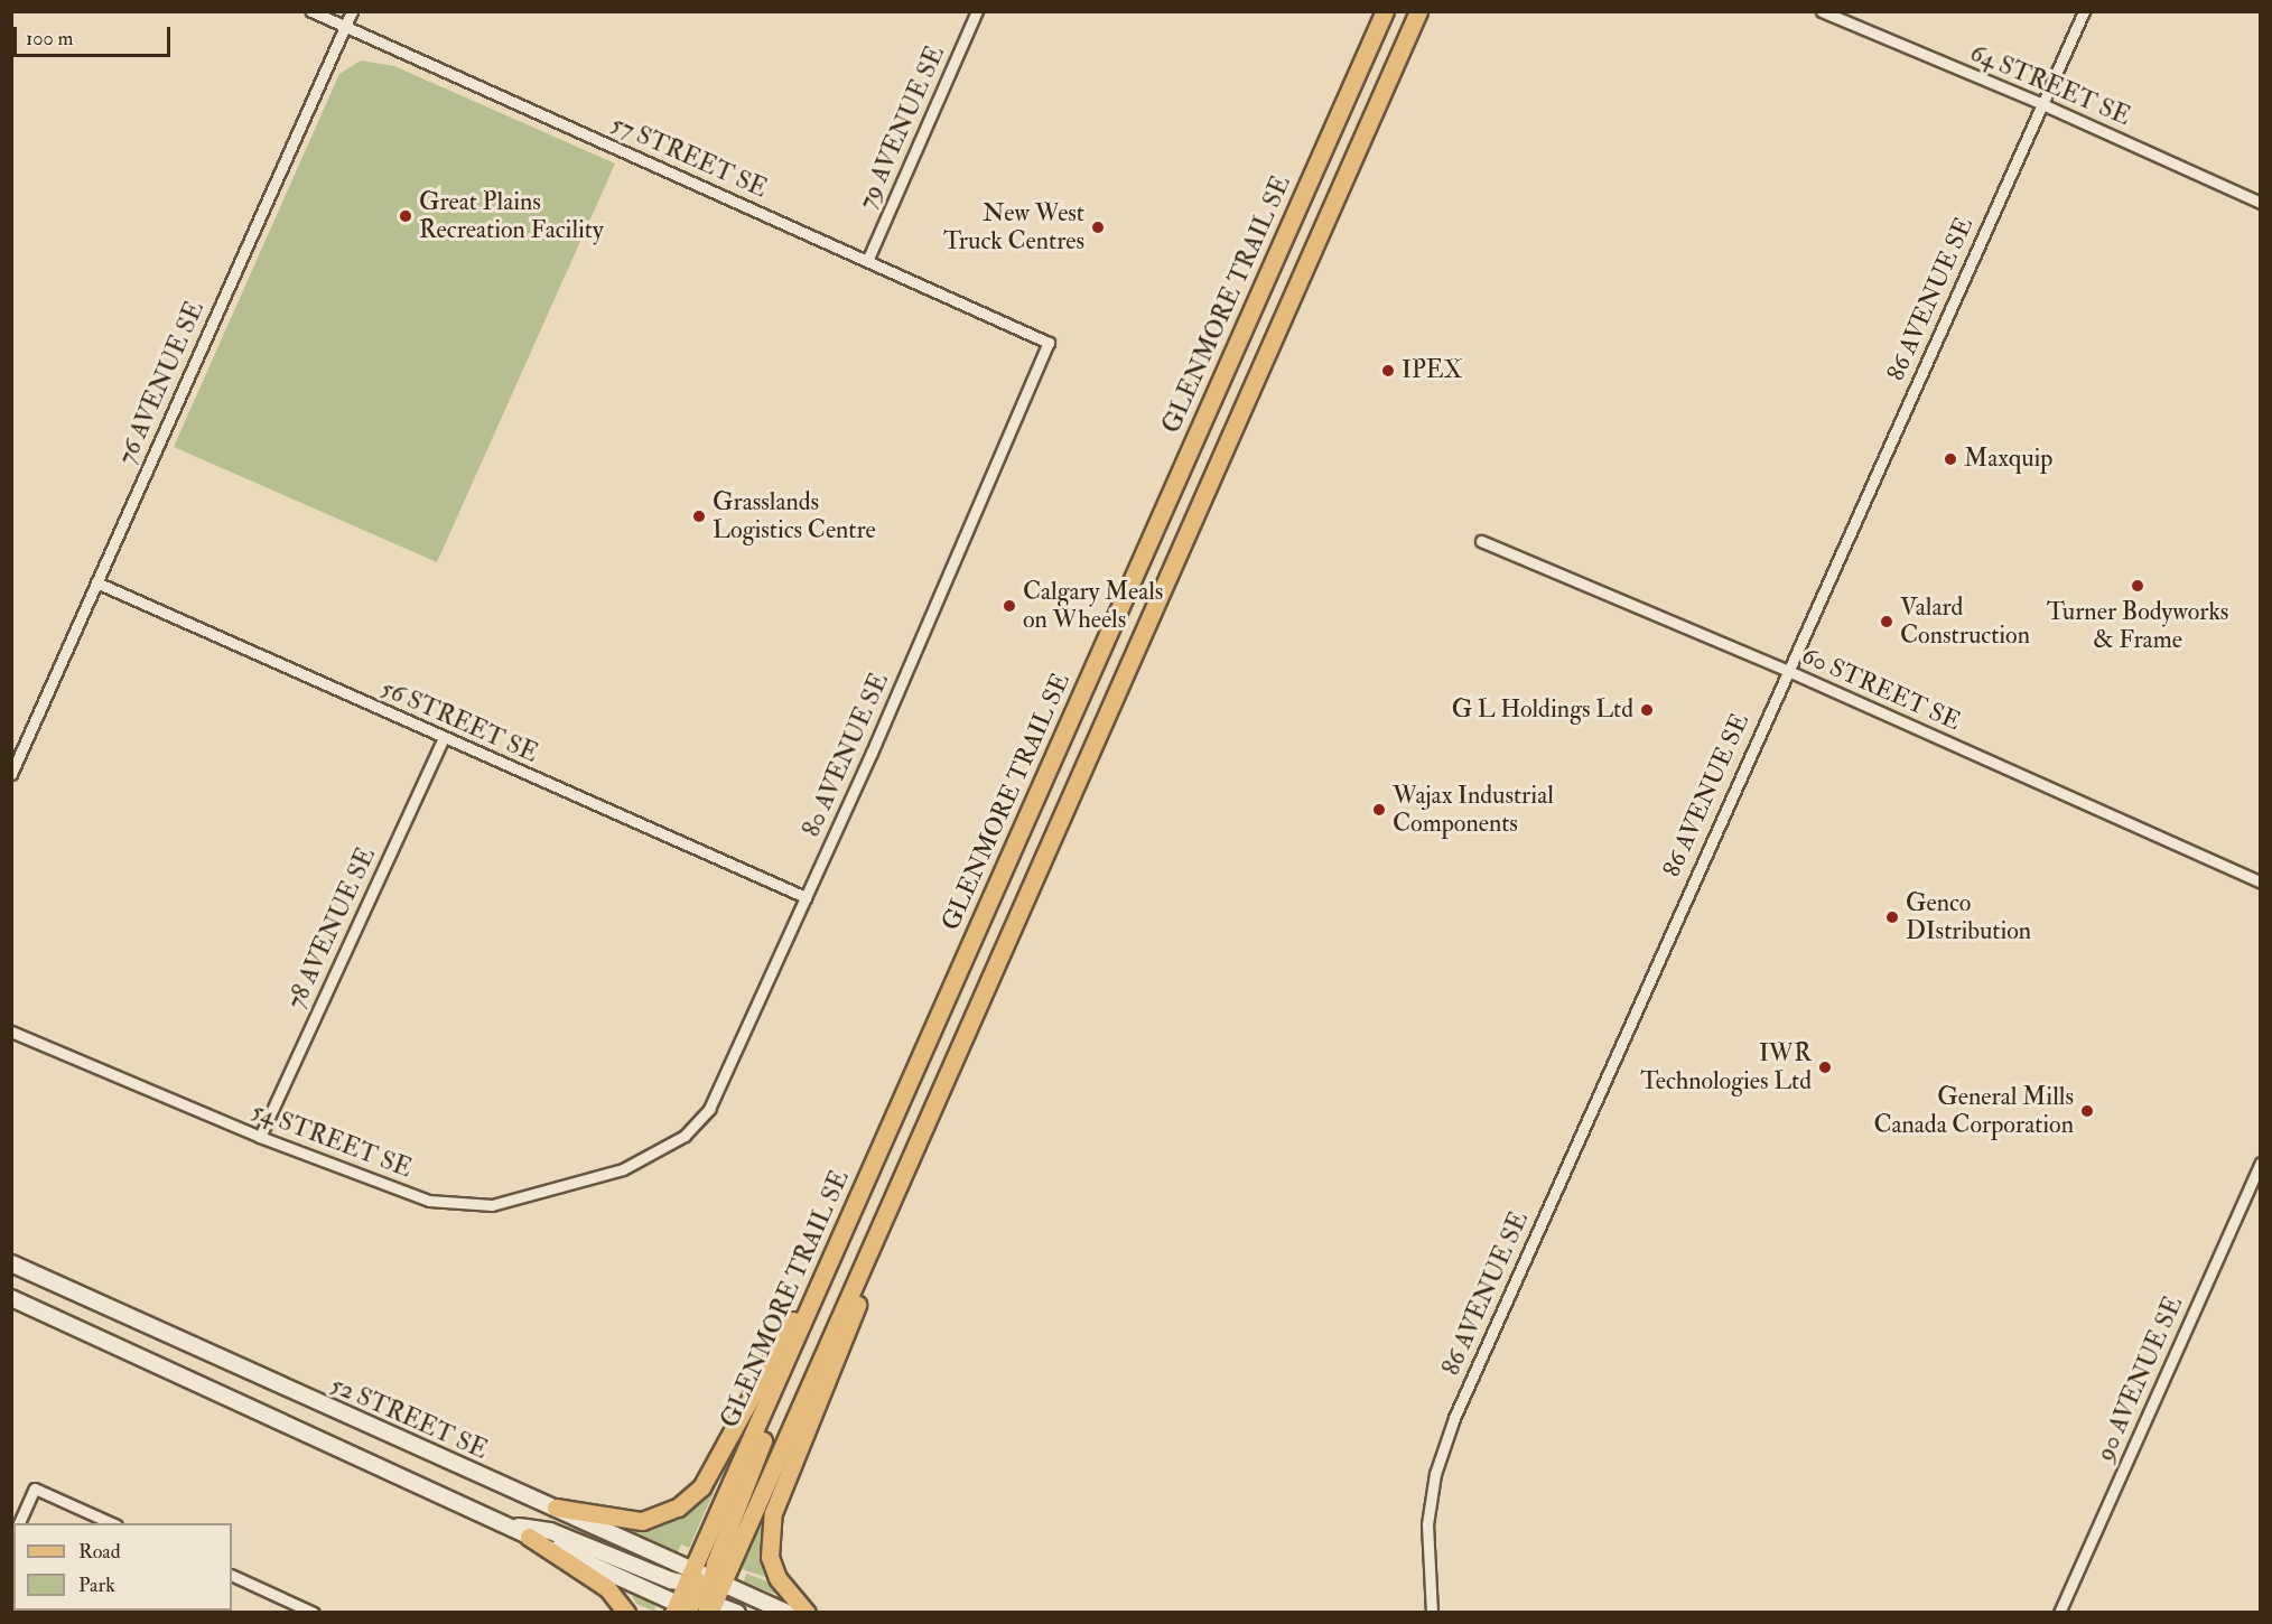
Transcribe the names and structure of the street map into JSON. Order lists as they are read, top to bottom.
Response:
{
  "streets": {
    "main road": ["GLENMORE TRAIL SE", "52 STREET SE"],
    "street": [
      "64 STREET SE",
      "79 AVENUE SE",
      "57 STREET SE",
      "86 AVENUE SE",
      "76 AVENUE SE",
      "60 STREET SE",
      "56 STREET SE",
      "80 AVENUE SE",
      "78 AVENUE SE",
      "54 STREET SE",
      "90 AVENUE SE"
    ]
  },
  "crossings": [
    ["64 STREET SE", "86 AVENUE SE"],
    ["79 AVENUE SE", "57 STREET SE"],
    ["57 STREET SE", "76 AVENUE SE"],
    ["57 STREET SE", "80 AVENUE SE"],
    ["86 AVENUE SE", "60 STREET SE"],
    ["GLENMORE TRAIL SE", "52 STREET SE"],
    ["76 AVENUE SE", "56 STREET SE"],
    ["56 STREET SE", "80 AVENUE SE"],
    ["56 STREET SE", "78 AVENUE SE"],
    ["80 AVENUE SE", "54 STREET SE"],
    ["78 AVENUE SE", "54 STREET SE"]
  ],
  "places": [
    "Great Plains Recreation Facility",
    "New West Truck Centres",
    "IPEX",
    "Maxquip",
    "Grasslands Logistics Centre",
    "Turner Bodyworks & Frame",
    "Calgary Meals on Wheels",
    "Valard Construction",
    "G L Holdings Ltd",
    "Wajax Industrial Components",
    "Genco DIstribution",
    "IWR Technologies Ltd",
    "General Mills Canada Corporation"
  ],
  "legend": ["Road", "Park"],
  "scale_bar": "100 m"
}
